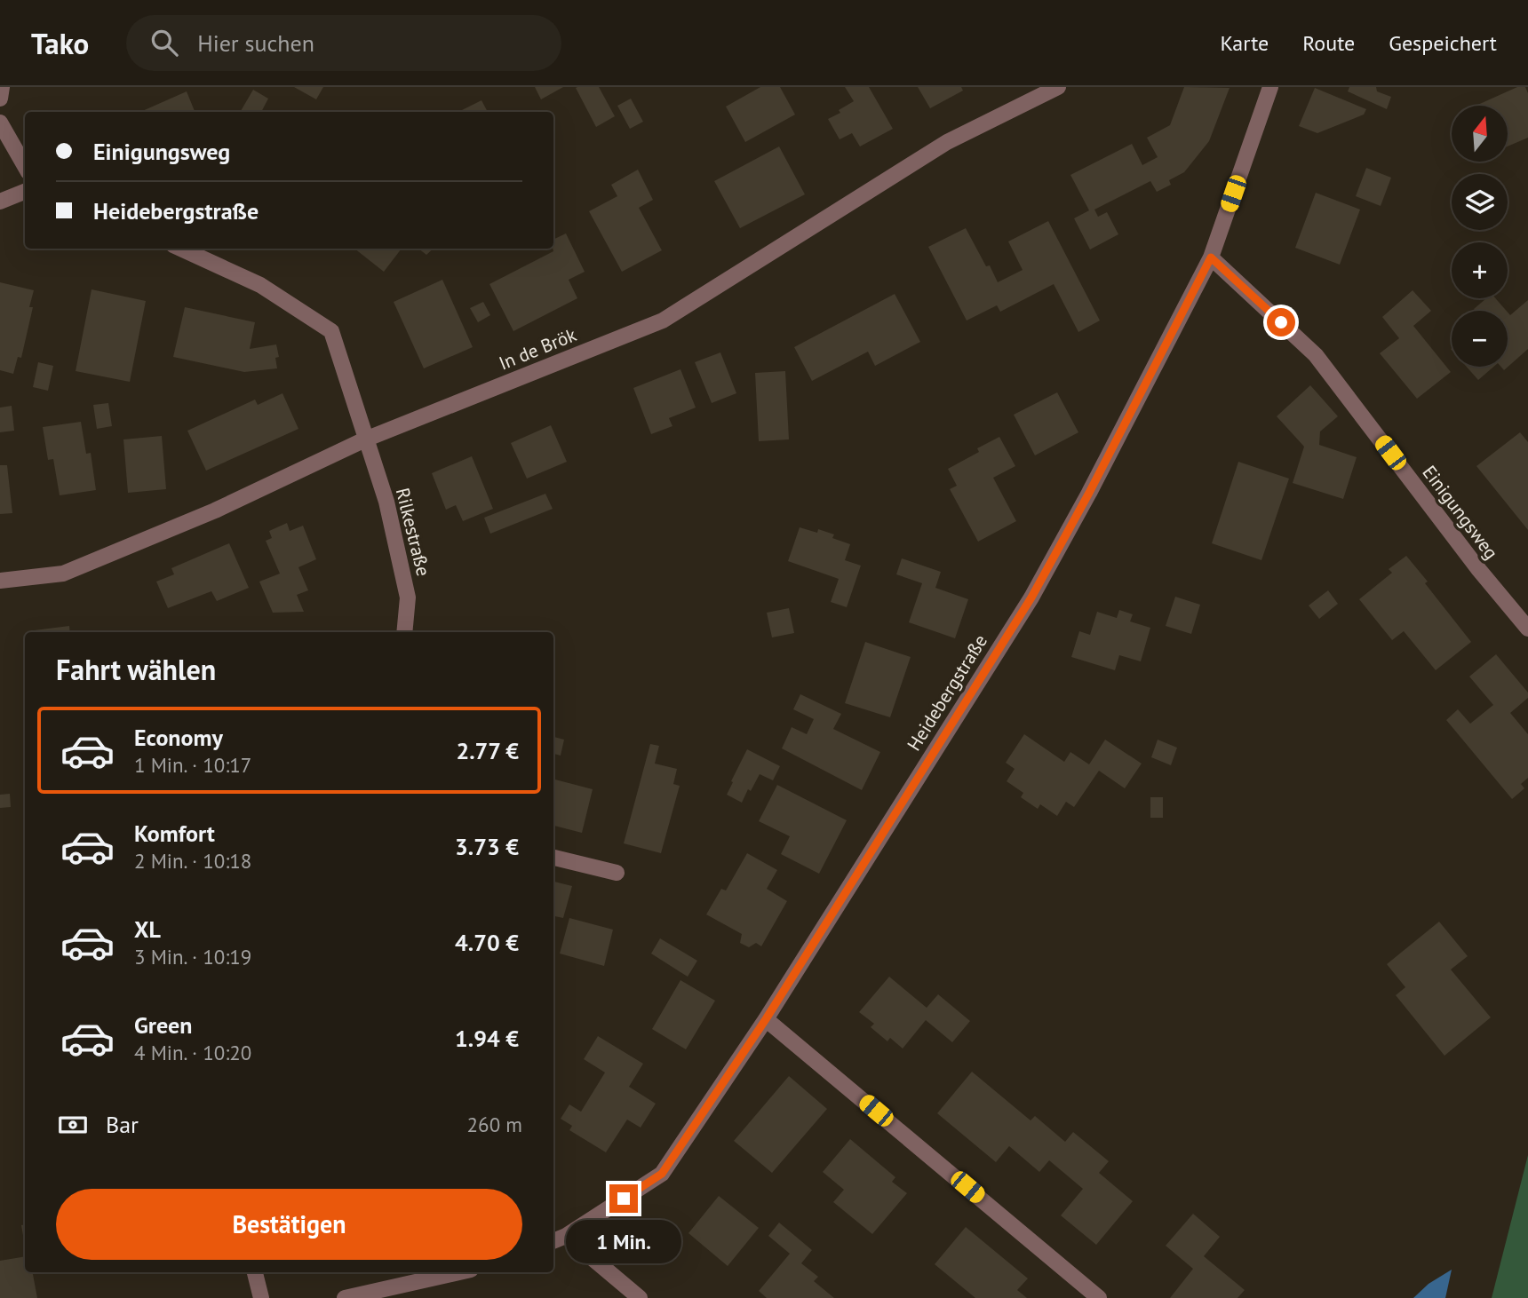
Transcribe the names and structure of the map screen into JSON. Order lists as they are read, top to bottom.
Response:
{
  "streets": {
    "street": [
      "In de Brök",
      "Einigungsweg",
      "Rilkestraße",
      "Heidebergstraße"
    ]
  },
  "crossings": [
    ["In de Brök", "Rilkestraße"],
    ["Einigungsweg", "Heidebergstraße"]
  ],
  "north": "top",
  "page": {
    "header": "Tako",
    "search": "Hier suchen",
    "nav": ["Karte", "Route", "Gespeichert"],
    "map_buttons": ["+", "−"],
    "banner": ["Einigungsweg", "Heidebergstraße"],
    "heading": "Fahrt wählen",
    "list": [
      {
        "name": "Economy",
        "note": "1 Min. · 10:17",
        "value": "2.77 €"
      },
      {
        "name": "Komfort",
        "note": "2 Min. · 10:18",
        "value": "3.73 €"
      },
      {
        "name": "XL",
        "note": "3 Min. · 10:19",
        "value": "4.70 €"
      },
      {
        "name": "Green",
        "note": "4 Min. · 10:20",
        "value": "1.94 €"
      }
    ],
    "pay": ["Bar", "260 m"],
    "buttons": "Bestätigen",
    "bubble": "1 Min."
  }
}
